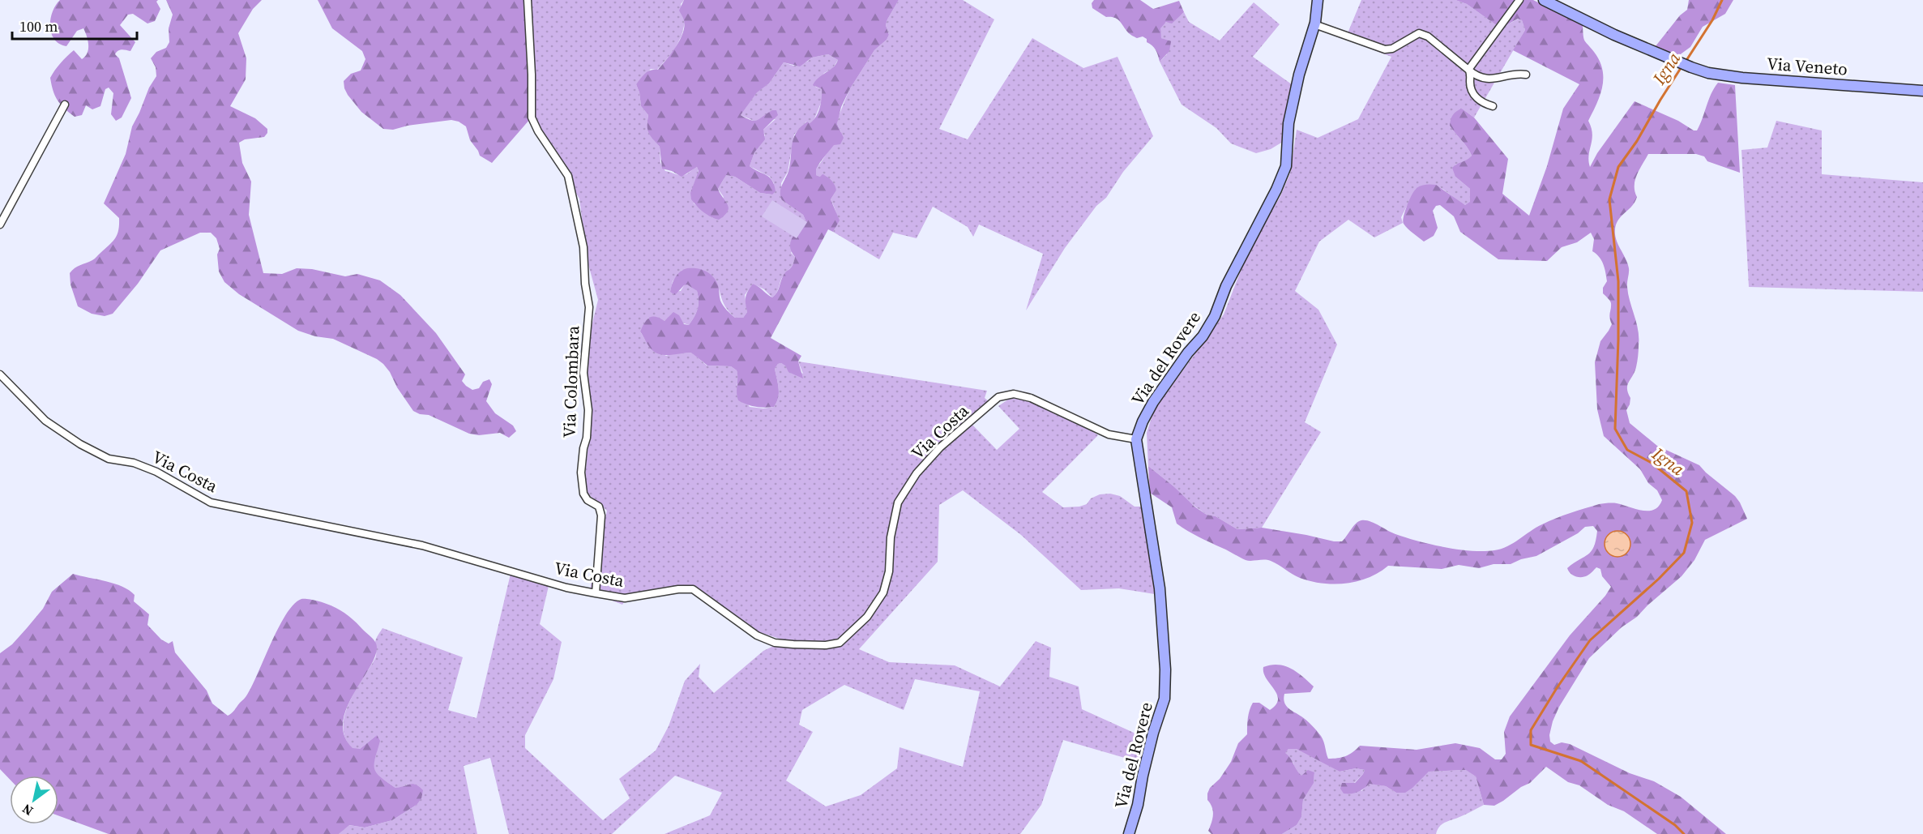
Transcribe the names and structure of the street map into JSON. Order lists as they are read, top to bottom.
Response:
{
  "streets": {
    "street": [
      "Via Veneto",
      "Via del Rovere",
      "Via Colombara",
      "Via Costa"
    ]
  },
  "crossings": [
    ["Via del Rovere", "Via Costa"],
    ["Via Colombara", "Via Costa"]
  ],
  "water": ["Igna"],
  "scale_bar": "100 m",
  "north": "bottom left"
}
